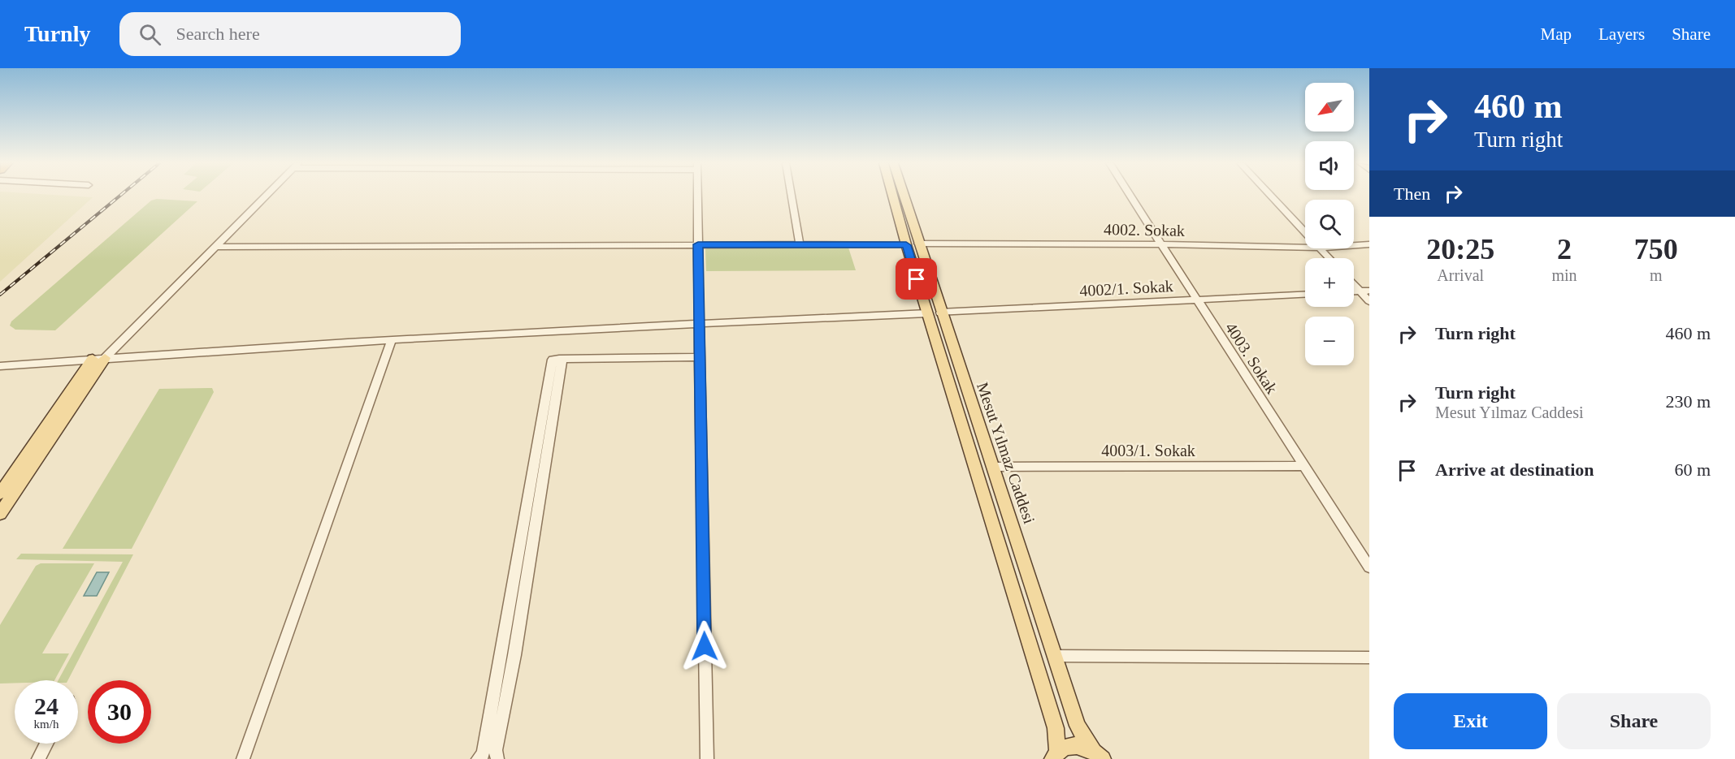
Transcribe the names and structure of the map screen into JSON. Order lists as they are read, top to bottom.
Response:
{
  "streets": {
    "main road": ["Mesut Yılmaz Caddesi"],
    "street": [
      "4002. Sokak",
      "4002/1. Sokak",
      "4003. Sokak",
      "4003/1. Sokak"
    ]
  },
  "crossings": [
    ["4002. Sokak", "4003. Sokak"],
    ["4002. Sokak", "Mesut Yılmaz Caddesi"],
    ["4002/1. Sokak", "4003. Sokak"],
    ["4002/1. Sokak", "Mesut Yılmaz Caddesi"],
    ["4003. Sokak", "4003/1. Sokak"],
    ["4003/1. Sokak", "Mesut Yılmaz Caddesi"]
  ],
  "north": "bottom left",
  "page": {
    "header": "Turnly",
    "search": "Search here",
    "nav": ["Map", "Layers", "Share"],
    "turn": ["460 m", "Turn right"],
    "map_buttons": ["+", "−"],
    "then": "Then",
    "eta": [
      "20:25",
      "Arrival",
      "2",
      "min",
      "750",
      "m"
    ],
    "list": [
      {
        "name": "Turn right",
        "value": "460 m"
      },
      {
        "name": "Turn right",
        "note": "Mesut Yılmaz Caddesi",
        "value": "230 m"
      },
      {
        "name": "Arrive at destination",
        "value": "60 m"
      }
    ],
    "speed": "24 km/h",
    "limit": "30",
    "buttons": ["Exit", "Share"]
  }
}
